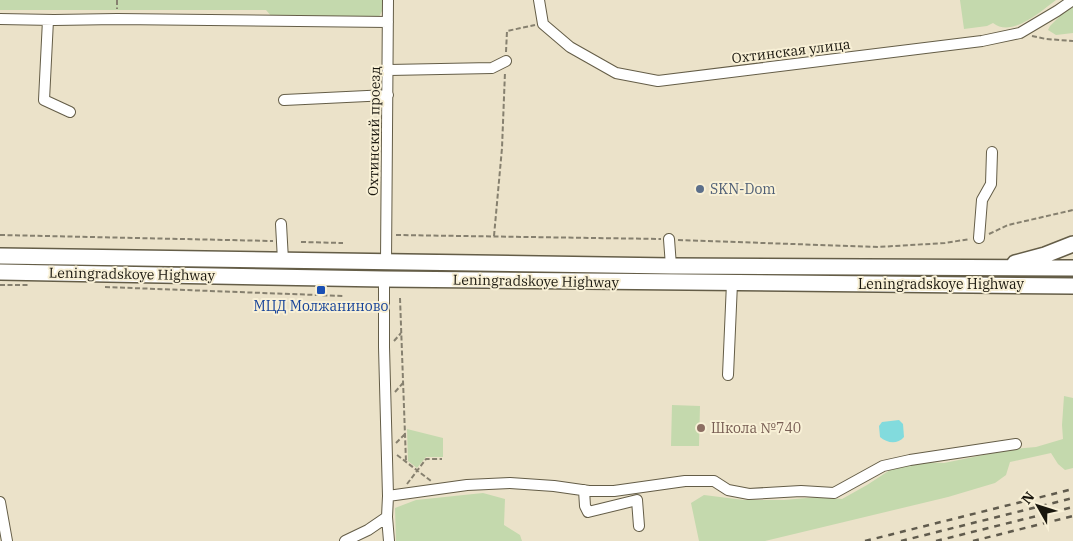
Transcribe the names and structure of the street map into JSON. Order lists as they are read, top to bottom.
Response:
{
  "streets": {
    "highway": ["Leningradskoye Highway"],
    "street": ["Охтинская улица", "Охтинский проезд"]
  },
  "crossings": [
    ["Охтинский проезд", "Leningradskoye Highway"]
  ],
  "places": {
    "other": ["SKN-Dom", "Школа №740"],
    "transit": ["МЦД Молжаниново"]
  },
  "north": "top left"
}
